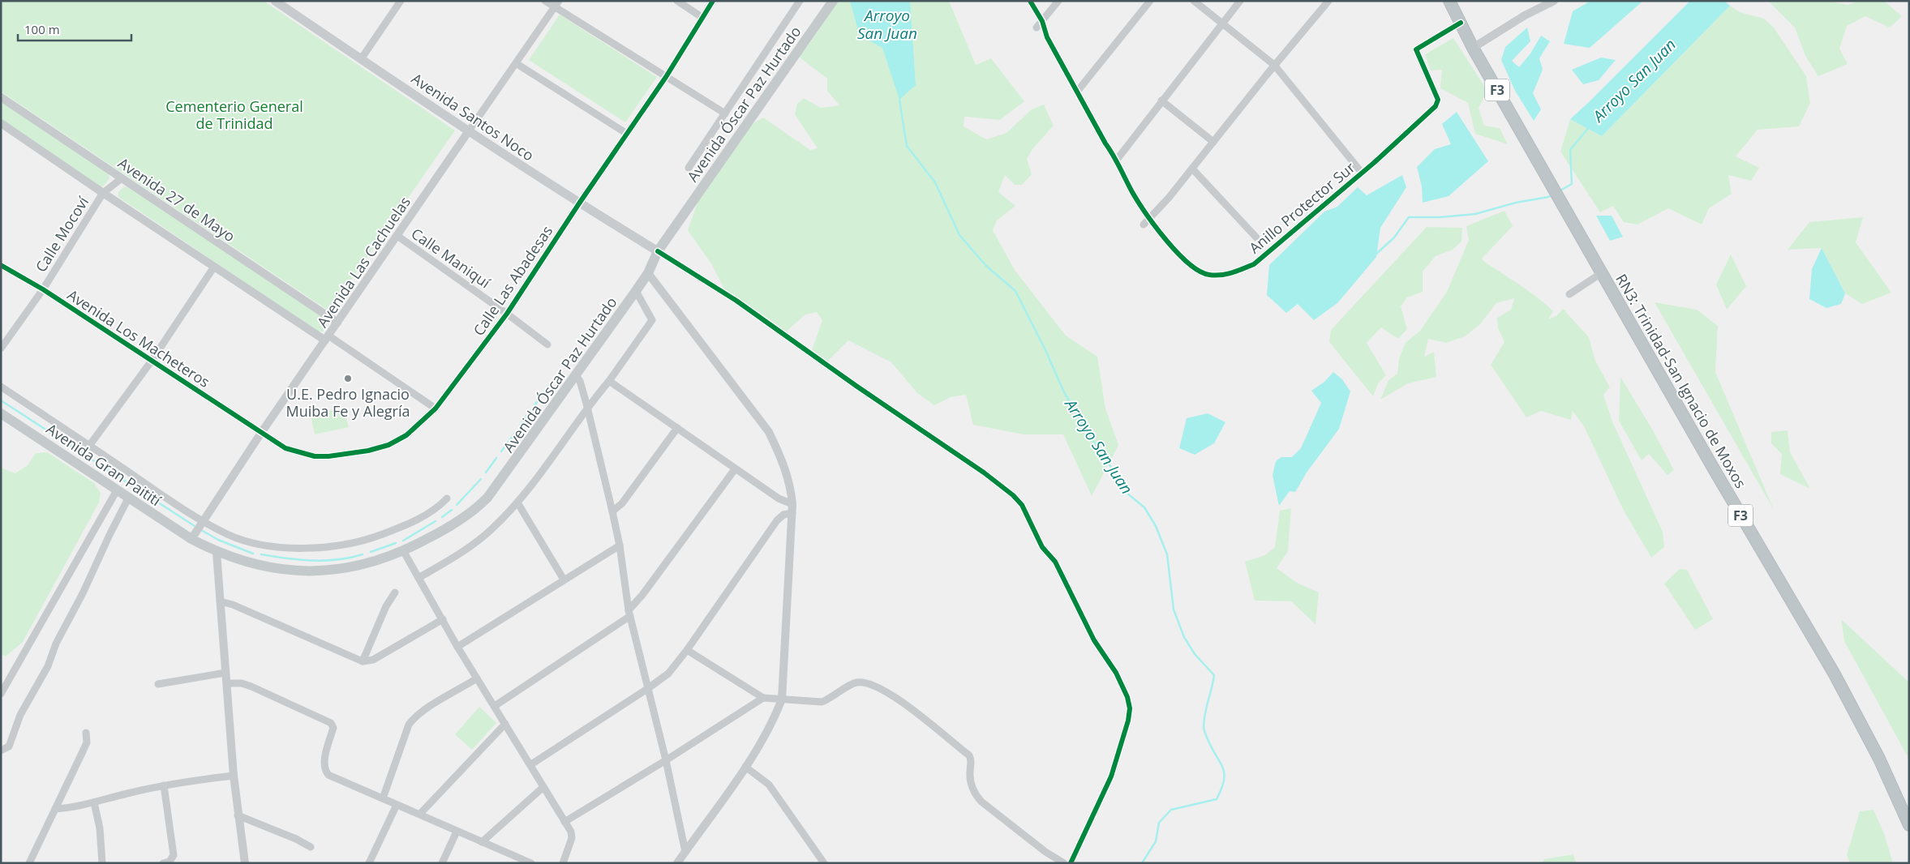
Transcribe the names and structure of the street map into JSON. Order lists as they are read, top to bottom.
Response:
{
  "streets": {
    "highway": ["F3", "RN3: Trinidad-San Ignacio de Moxos"],
    "main road": ["Avenida Óscar Paz Hurtado", "Avenida Santos Noco", "Avenida Gran Paitití"],
    "street": [
      "Avenida 27 de Mayo",
      "Anillo Protector Sur",
      "Calle Mocoví",
      "Calle Maniquí",
      "Avenida Las Cachuelas",
      "Calle Las Abadesas",
      "Avenida Los Macheteros"
    ]
  },
  "crossings": [
    ["F3", "Anillo Protector Sur"],
    ["F3", "RN3: Trinidad-San Ignacio de Moxos"],
    ["Avenida Óscar Paz Hurtado", "Avenida Santos Noco"],
    ["Avenida Óscar Paz Hurtado", "Avenida Las Cachuelas"],
    ["Avenida Óscar Paz Hurtado", "Avenida Gran Paitití"],
    ["Avenida Santos Noco", "Avenida Las Cachuelas"],
    ["Avenida Santos Noco", "Calle Las Abadesas"],
    ["Avenida 27 de Mayo", "Calle Mocoví"],
    ["Avenida 27 de Mayo", "Avenida Las Cachuelas"],
    ["Calle Mocoví", "Avenida Los Macheteros"],
    ["Calle Maniquí", "Avenida Las Cachuelas"],
    ["Calle Maniquí", "Calle Las Abadesas"],
    ["Avenida Las Cachuelas", "Calle Las Abadesas"],
    ["Avenida Las Cachuelas", "Avenida Los Macheteros"],
    ["Avenida Las Cachuelas", "Avenida Gran Paitití"],
    ["Calle Las Abadesas", "Avenida Los Macheteros"]
  ],
  "water": ["Arroyo San Juan"],
  "parks": ["Cementerio General de Trinidad"],
  "places": ["U.E. Pedro Ignacio Muiba Fe y Alegría"],
  "scale_bar": "100 m"
}
